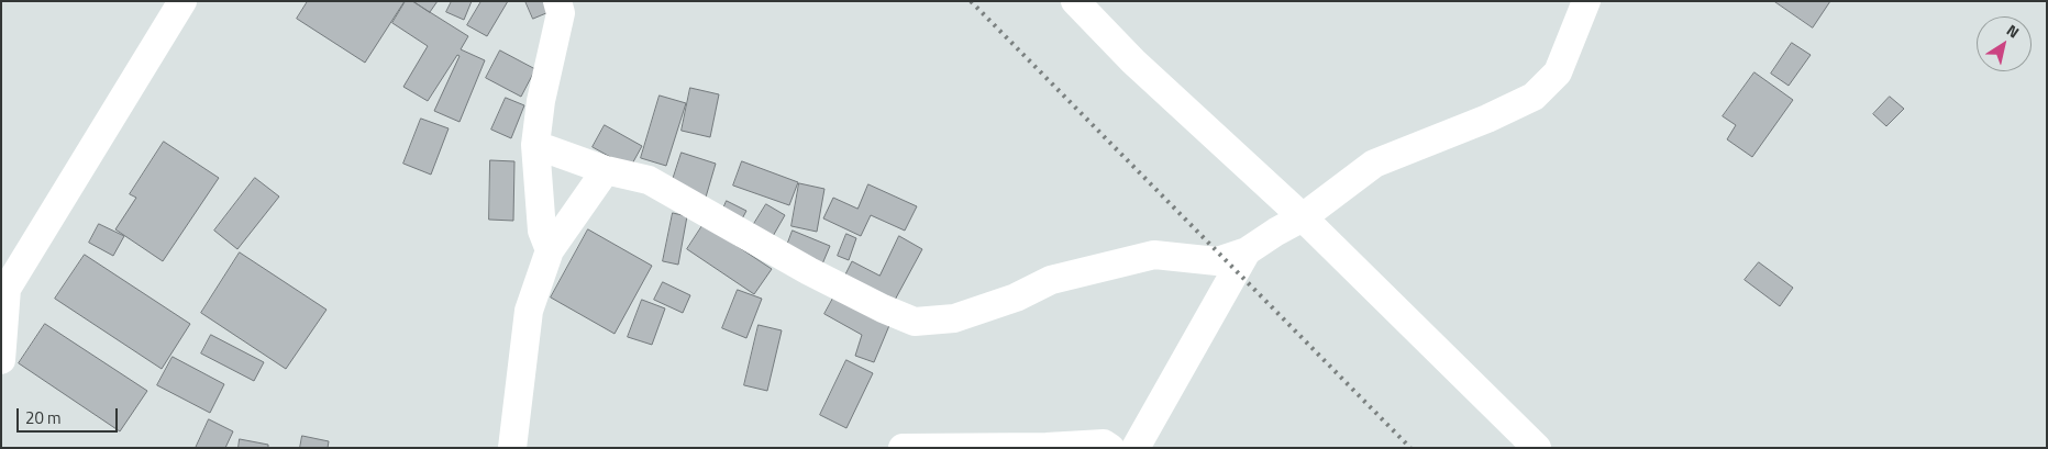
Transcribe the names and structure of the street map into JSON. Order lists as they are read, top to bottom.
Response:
{
  "scale_bar": "20 m",
  "north": "top right"
}
